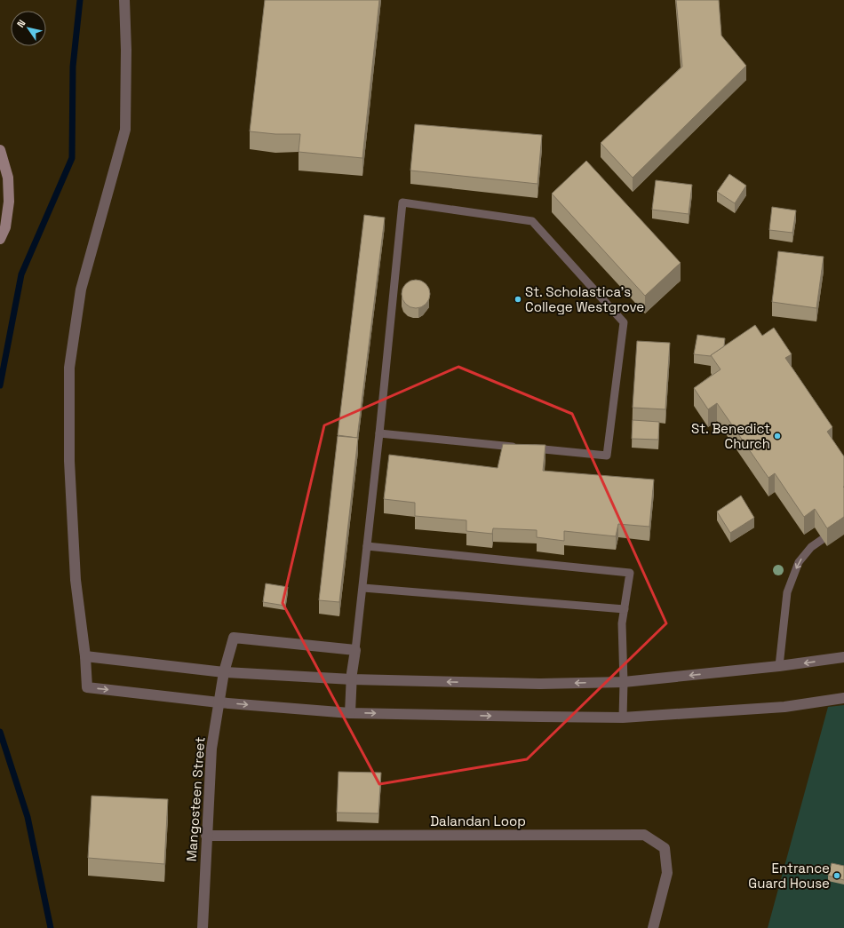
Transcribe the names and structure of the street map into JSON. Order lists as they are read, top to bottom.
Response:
{
  "streets": {
    "street": ["Mangosteen Street", "Dalandan Loop"]
  },
  "crossings": [
    ["Mangosteen Street", "Dalandan Loop"]
  ],
  "places": ["St. Scholastica's College Westgrove", "St. Benedict Church", "Entrance Guard House"],
  "north": "top left"
}
